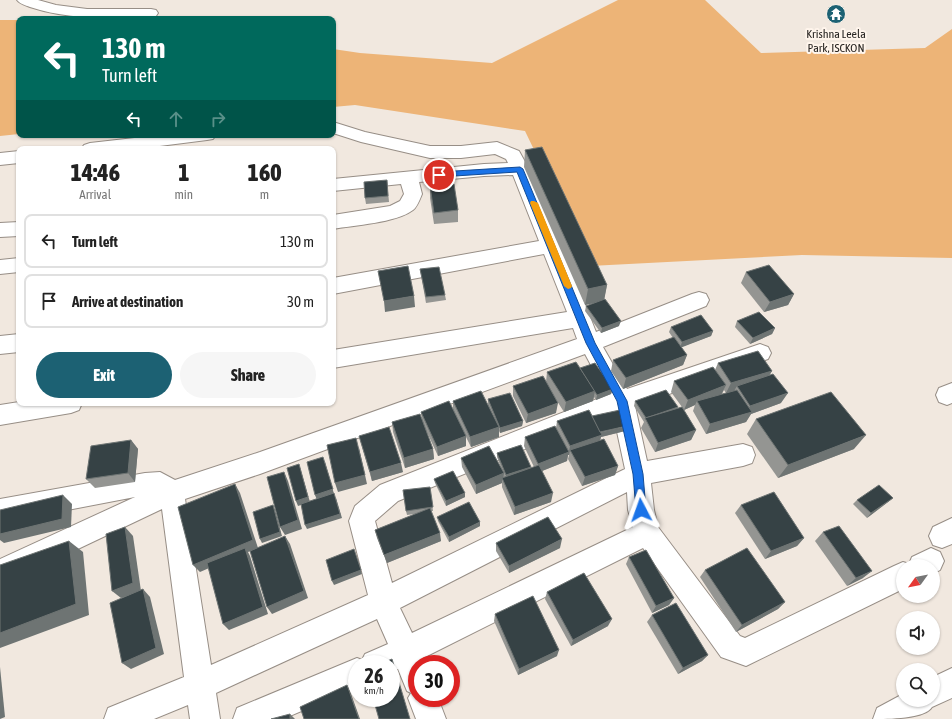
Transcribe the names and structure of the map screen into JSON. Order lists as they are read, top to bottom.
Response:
{
  "places": {
    "temple": ["Krishna Leela Park, ISCKON"]
  },
  "north": "bottom left",
  "page": {
    "turn": ["130 m", "Turn left"],
    "eta": [
      "14:46",
      "Arrival",
      "1",
      "min",
      "160",
      "m"
    ],
    "list": [
      {
        "name": "Turn left",
        "value": "130 m"
      },
      {
        "name": "Arrive at destination",
        "value": "30 m"
      }
    ],
    "buttons": ["Exit", "Share"],
    "speed": "26 km/h",
    "limit": "30"
  }
}
